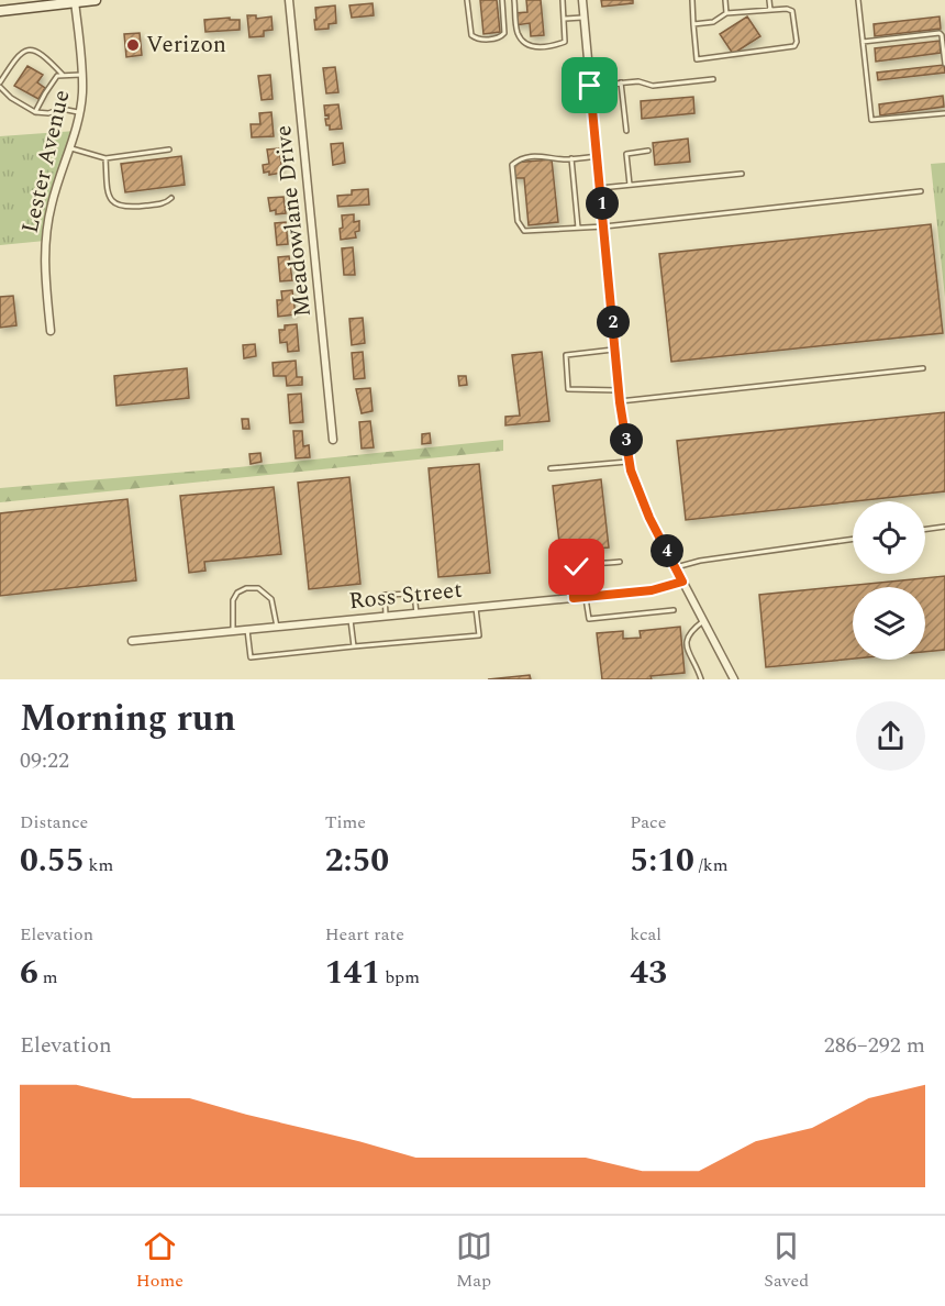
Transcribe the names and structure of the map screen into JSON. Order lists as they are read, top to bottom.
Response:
{
  "streets": {
    "street": ["Lester Avenue", "Meadowlane Drive", "Ross Street"]
  },
  "places": ["Verizon"],
  "page": {
    "pins": [
      "1",
      "2",
      "3",
      "4"
    ],
    "heading": ["Morning run", "09:22"],
    "stats": [
      ["Distance", "0.55 km"],
      ["Time", "2:50"],
      ["Pace", "5:10 /km"],
      ["Elevation", "6 m"],
      ["Heart rate", "141 bpm"],
      ["kcal", "43"]
    ],
    "chart": ["Elevation", "286–292 m"],
    "tabs": ["Home", "Map", "Saved"]
  }
}
